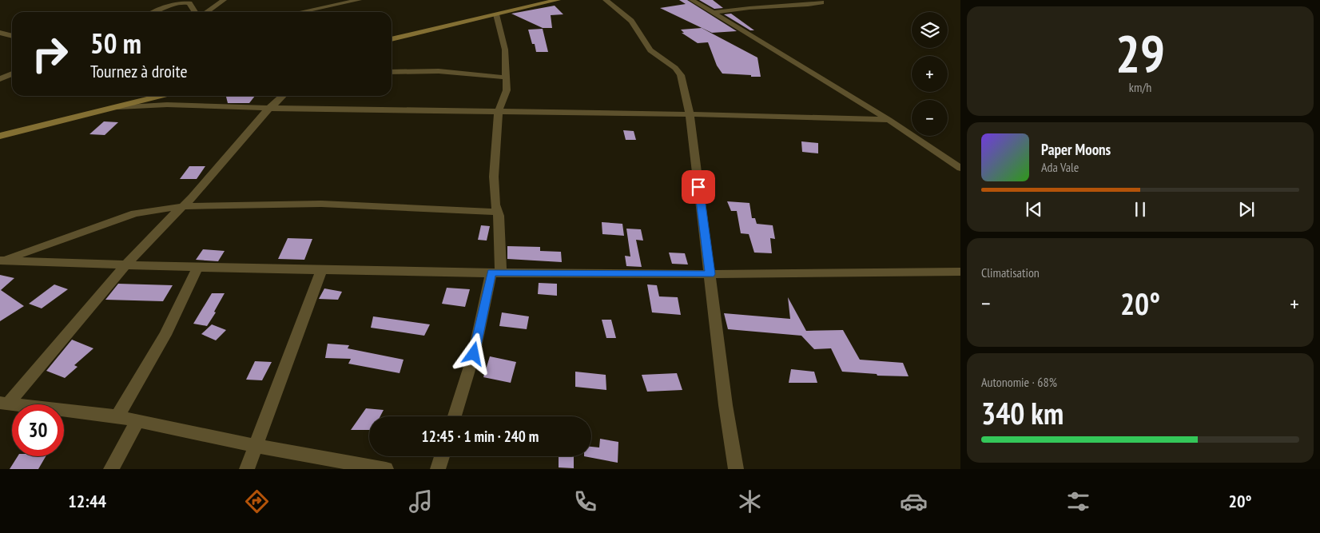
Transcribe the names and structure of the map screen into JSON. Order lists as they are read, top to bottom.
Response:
{
  "page": {
    "tile": [
      ["29", "km/h"],
      "Climatisation",
      ["Autonomie · 68%", "340 km"]
    ],
    "map_buttons": ["+", "−"],
    "turn": ["50 m", "Tournez à droite"],
    "song": ["Paper Moons", "Ada Vale"],
    "heat": ["−", "20°", "+"],
    "limit": "30",
    "trip": "12:45 · 1 min · 240 m",
    "tabs": ["12:44", "20°"]
  }
}
